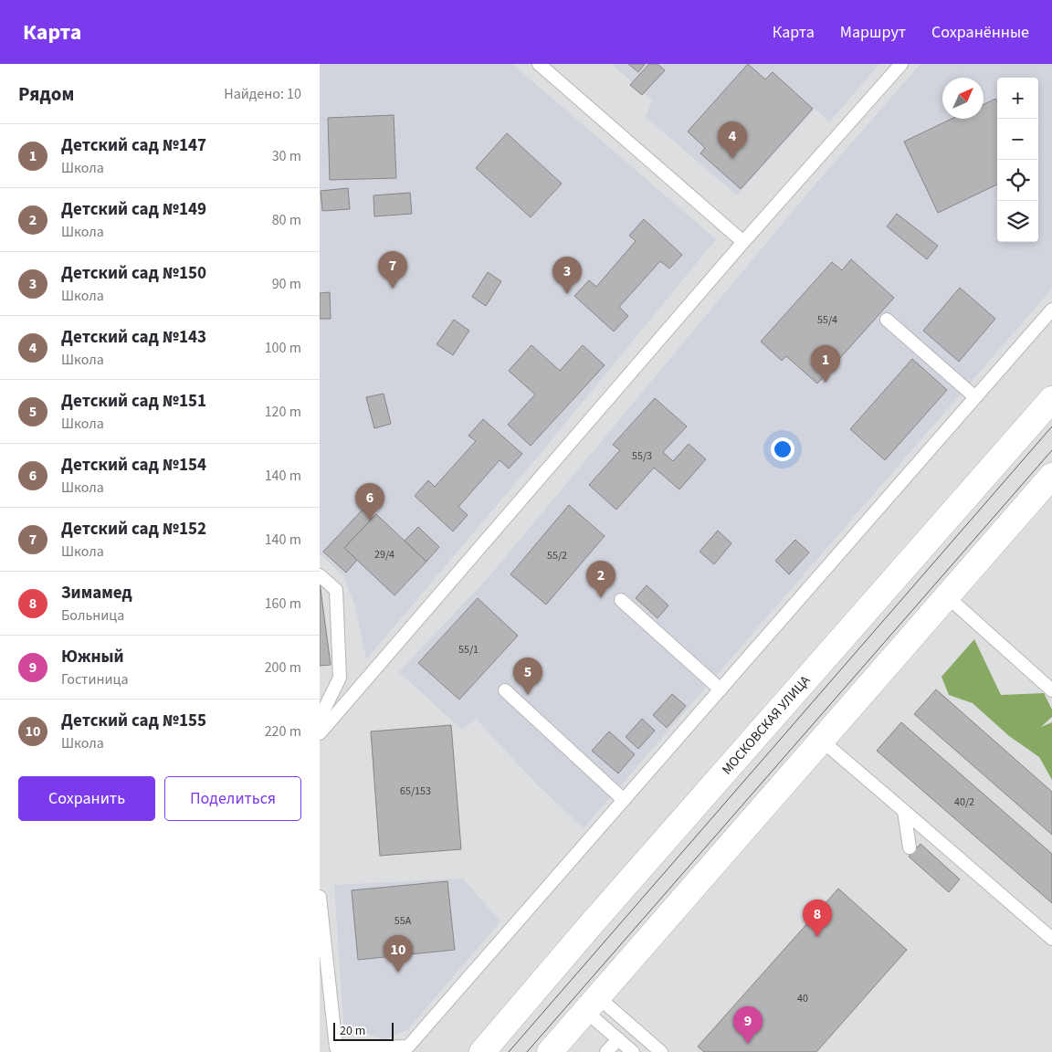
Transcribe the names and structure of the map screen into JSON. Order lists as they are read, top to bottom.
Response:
{
  "streets": {
    "street": ["МОСКОВСКАЯ УЛИЦА"]
  },
  "house_numbers": [
    "55/4",
    "55/3",
    "29/4",
    "55/2",
    "55/1",
    "65/153",
    "40/2",
    "55А",
    "40"
  ],
  "scale_bar": "20 m",
  "north": "top right",
  "page": {
    "header": "Карта",
    "nav": ["Карта", "Маршрут", "Сохранённые"],
    "heading": ["Рядом", "Найдено: 10"],
    "map_buttons": ["+", "−"],
    "pins": [
      "4",
      "7",
      "3",
      "1",
      "6",
      "2",
      "5",
      "8",
      "10",
      "9"
    ],
    "list": [
      {
        "mark": "1",
        "name": "Детский сад №147",
        "note": "Школа",
        "value": "30 m"
      },
      {
        "mark": "2",
        "name": "Детский сад №149",
        "note": "Школа",
        "value": "80 m"
      },
      {
        "mark": "3",
        "name": "Детский сад №150",
        "note": "Школа",
        "value": "90 m"
      },
      {
        "mark": "4",
        "name": "Детский сад №143",
        "note": "Школа",
        "value": "100 m"
      },
      {
        "mark": "5",
        "name": "Детский сад №151",
        "note": "Школа",
        "value": "120 m"
      },
      {
        "mark": "6",
        "name": "Детский сад №154",
        "note": "Школа",
        "value": "140 m"
      },
      {
        "mark": "7",
        "name": "Детский сад №152",
        "note": "Школа",
        "value": "140 m"
      },
      {
        "mark": "8",
        "name": "Зимамед",
        "note": "Больница",
        "value": "160 m"
      },
      {
        "mark": "9",
        "name": "Южный",
        "note": "Гостиница",
        "value": "200 m"
      },
      {
        "mark": "10",
        "name": "Детский сад №155",
        "note": "Школа",
        "value": "220 m"
      }
    ],
    "buttons": ["Сохранить", "Поделиться"],
    "scale": "20 m"
  }
}
